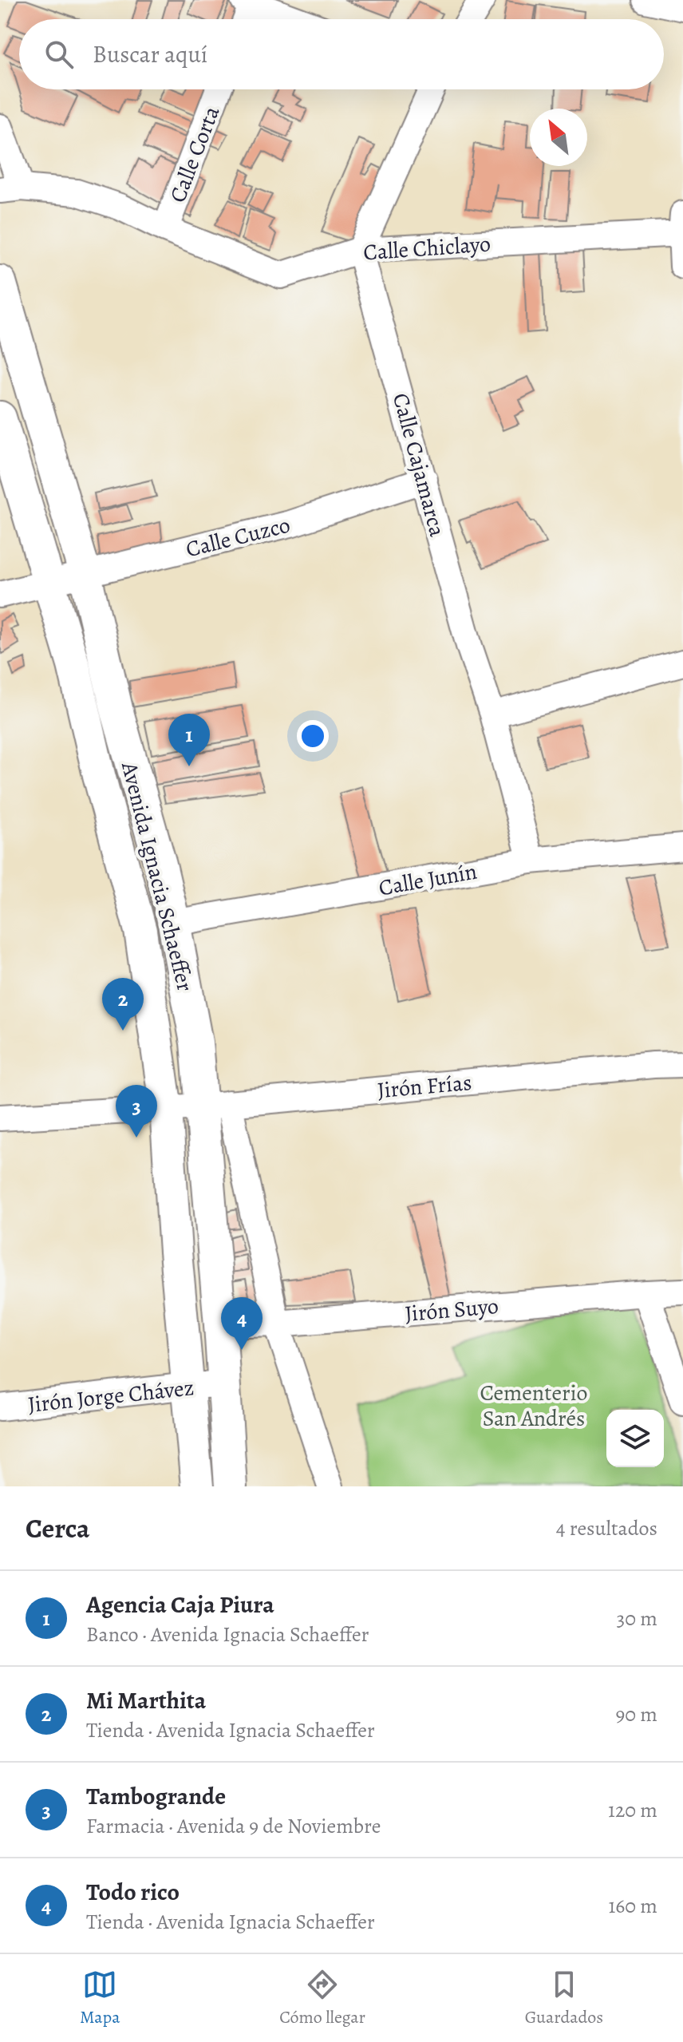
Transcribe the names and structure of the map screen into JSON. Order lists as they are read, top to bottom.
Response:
{
  "streets": {
    "main road": ["Avenida Ignacia Schaeffer"],
    "street": [
      "Calle Corta",
      "Calle Chiclayo",
      "Calle Cajamarca",
      "Calle Cuzco",
      "Calle Junín",
      "Jirón Frías",
      "Jirón Suyo",
      "Jirón Jorge Chávez"
    ]
  },
  "crossings": [
    ["Calle Corta", "Calle Chiclayo"],
    ["Calle Chiclayo", "Calle Cajamarca"],
    ["Calle Cajamarca", "Calle Cuzco"],
    ["Calle Cajamarca", "Calle Junín"],
    ["Calle Cuzco", "Avenida Ignacia Schaeffer"],
    ["Avenida Ignacia Schaeffer", "Calle Junín"],
    ["Avenida Ignacia Schaeffer", "Jirón Frías"],
    ["Avenida Ignacia Schaeffer", "Jirón Suyo"],
    ["Avenida Ignacia Schaeffer", "Jirón Jorge Chávez"]
  ],
  "parks": ["Cementerio San Andrés"],
  "north": "top left",
  "page": {
    "search": "Buscar aquí",
    "pins": [
      "1",
      "2",
      "3",
      "4"
    ],
    "heading": ["Cerca", "4 resultados"],
    "list": [
      {
        "mark": "1",
        "name": "Agencia Caja Piura",
        "note": "Banco · Avenida Ignacia Schaeffer",
        "value": "30 m"
      },
      {
        "mark": "2",
        "name": "Mi Marthita",
        "note": "Tienda · Avenida Ignacia Schaeffer",
        "value": "90 m"
      },
      {
        "mark": "3",
        "name": "Tambogrande",
        "note": "Farmacia · Avenida 9 de Noviembre",
        "value": "120 m"
      },
      {
        "mark": "4",
        "name": "Todo rico",
        "note": "Tienda · Avenida Ignacia Schaeffer",
        "value": "160 m"
      }
    ],
    "nav": ["Mapa", "Cómo llegar", "Guardados"]
  }
}
